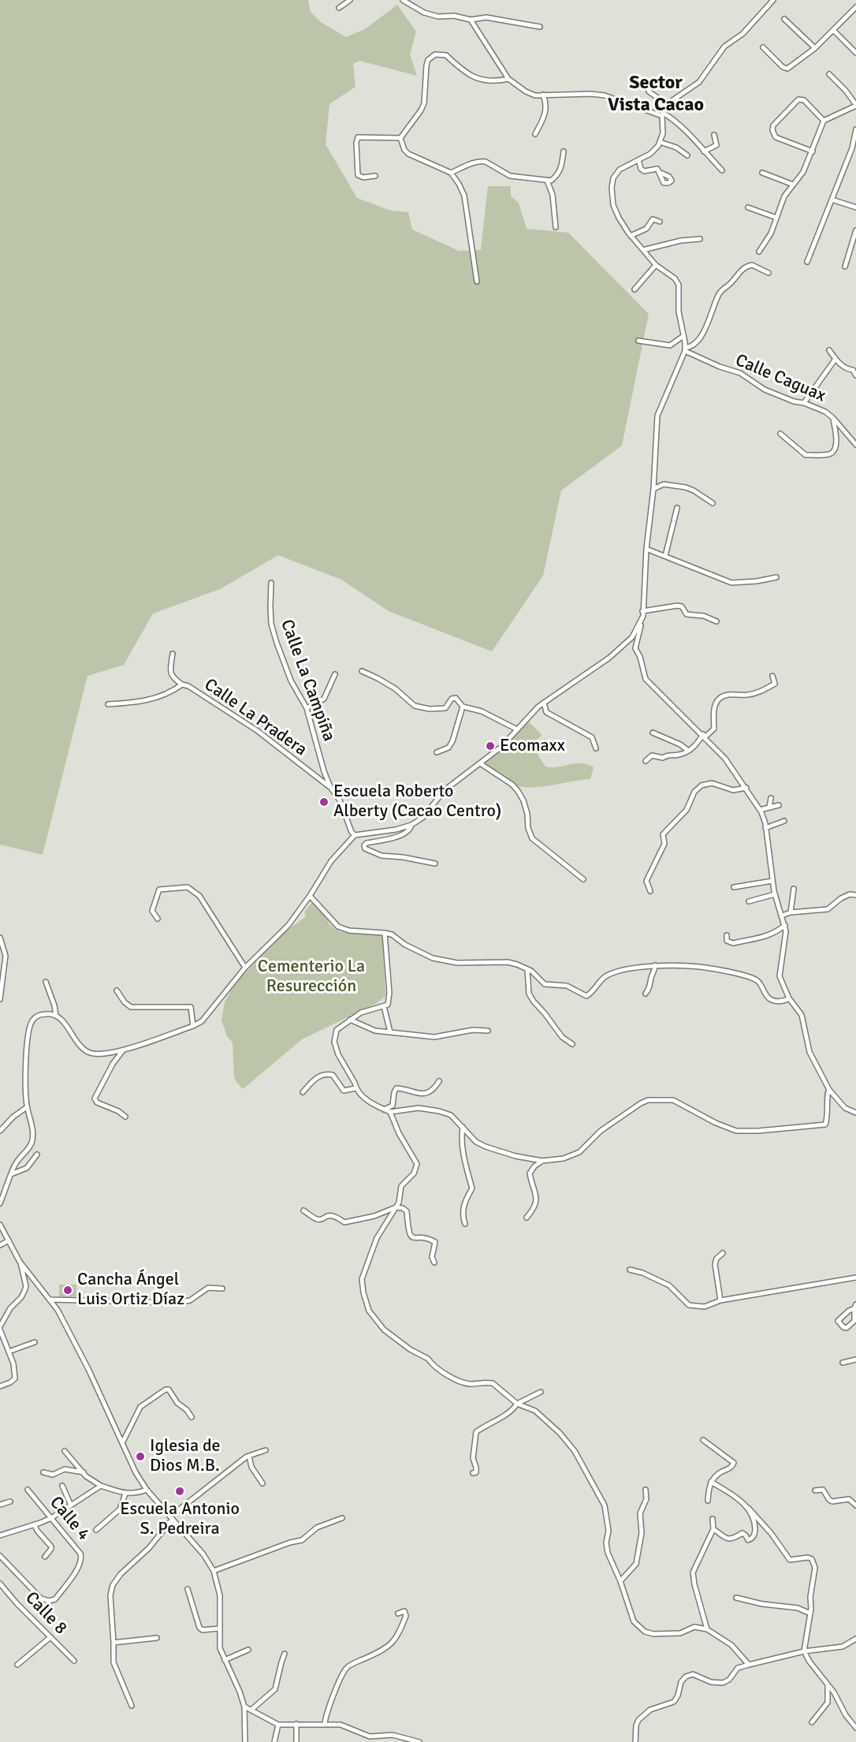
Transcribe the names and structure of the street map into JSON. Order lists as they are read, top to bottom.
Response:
{
  "streets": {
    "street": [
      "Calle Caguax",
      "Calle La Campiña",
      "Calle La Pradera",
      "Calle 4",
      "Calle 8"
    ]
  },
  "crossings": [
    ["Calle La Campiña", "Calle La Pradera"]
  ],
  "districts": ["Sector Vista Cacao"],
  "parks": ["Cementerio La Resurección"],
  "places": [
    "Ecomaxx",
    "Escuela Roberto Alberty (Cacao Centro)",
    "Cancha Ángel Luis Ortiz Díaz",
    "Iglesia de Dios M.B.",
    "Escuela Antonio S. Pedreira"
  ]
}
